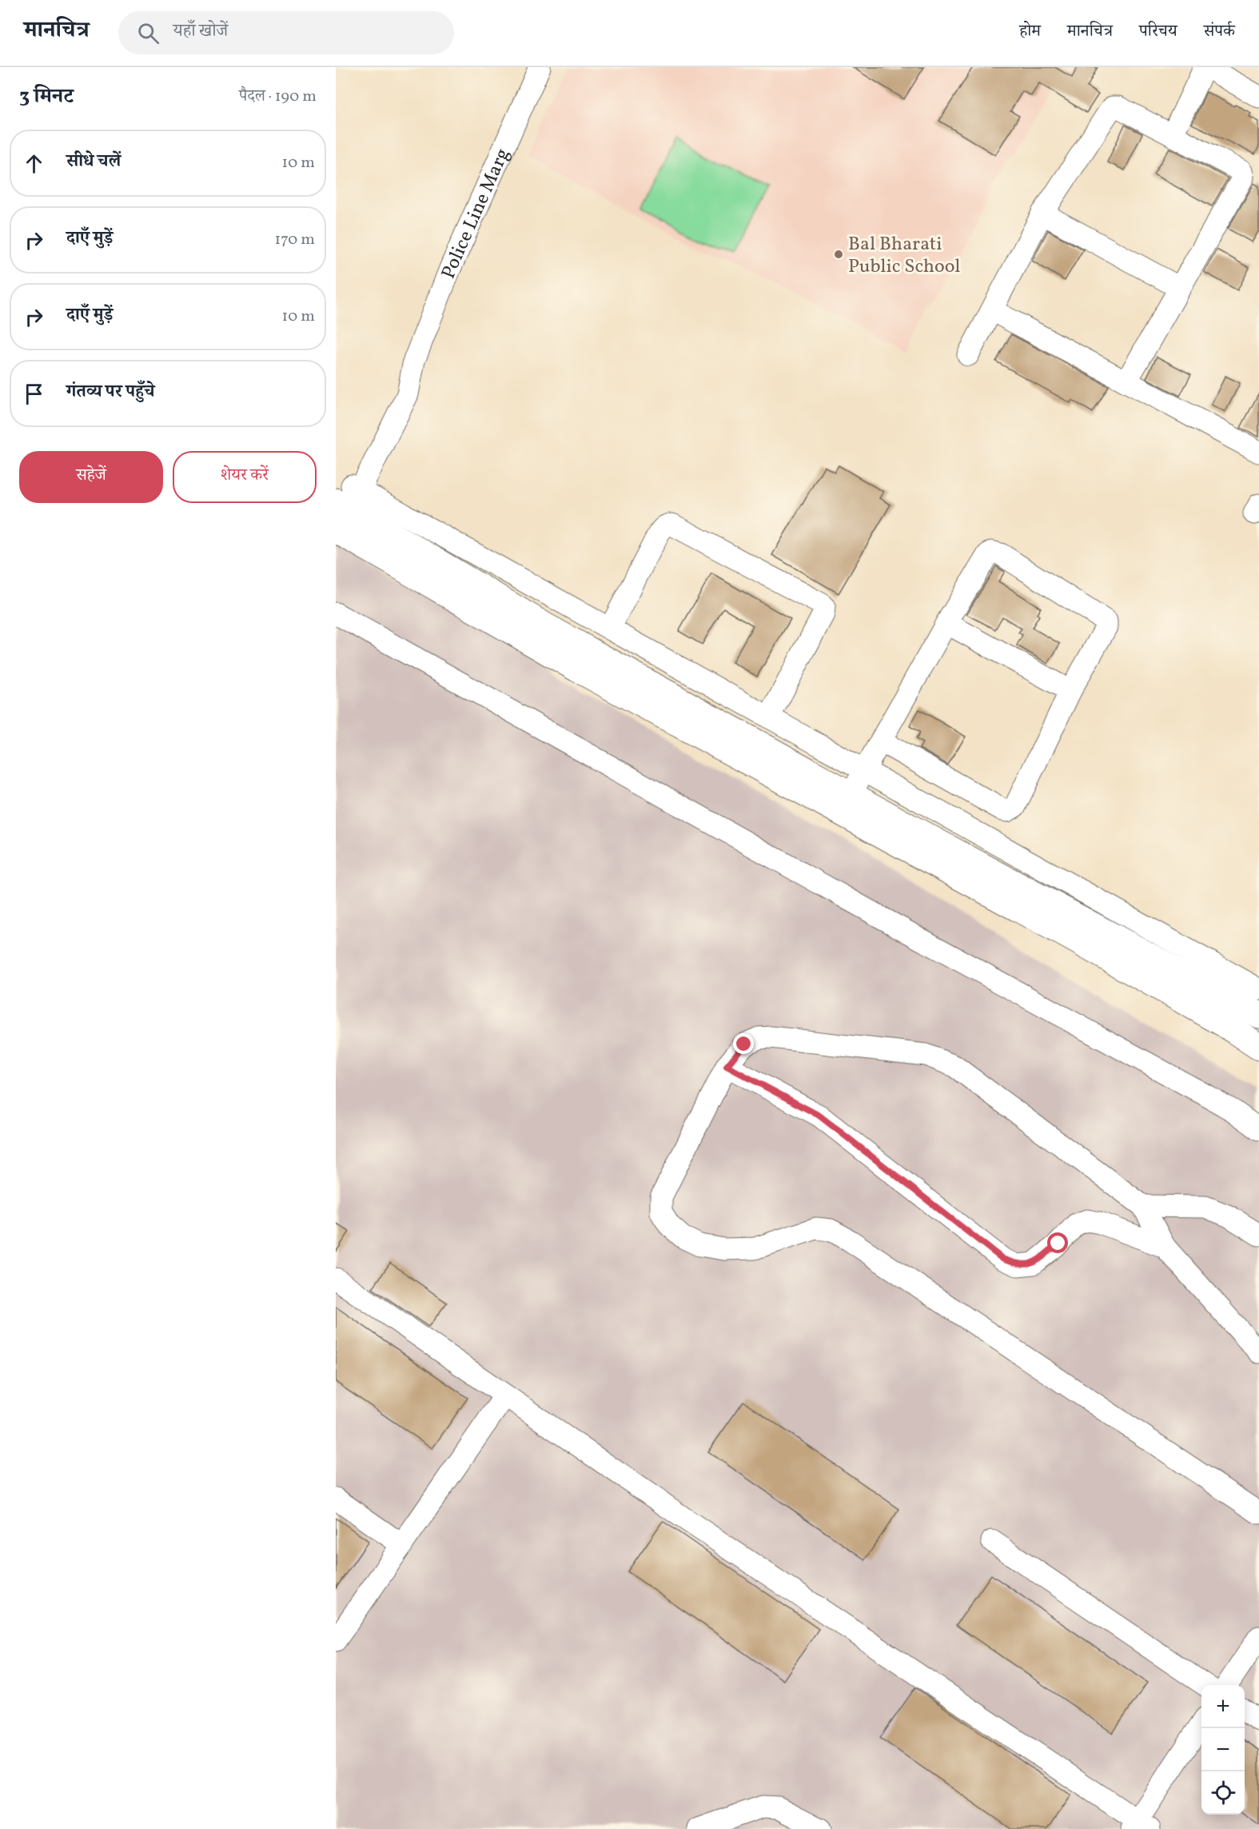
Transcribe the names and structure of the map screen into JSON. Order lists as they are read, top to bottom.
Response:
{
  "streets": {
    "street": ["Police Line Marg"]
  },
  "places": ["Bal Bharati Public School"],
  "page": {
    "header": "मानचित्र",
    "search": "यहाँ खोजें",
    "nav": [
      "होम",
      "मानचित्र",
      "परिचय",
      "संपर्क"
    ],
    "heading": ["3 मिनट", "पैदल · 190 m"],
    "list": [
      ["सीधे चलें", "10 m"],
      ["दाएँ मुड़ें", "170 m"],
      ["दाएँ मुड़ें", "10 m"],
      "गंतव्य पर पहुँचे"
    ],
    "buttons": ["सहेजें", "शेयर करें"],
    "map_buttons": ["+", "−"]
  }
}
